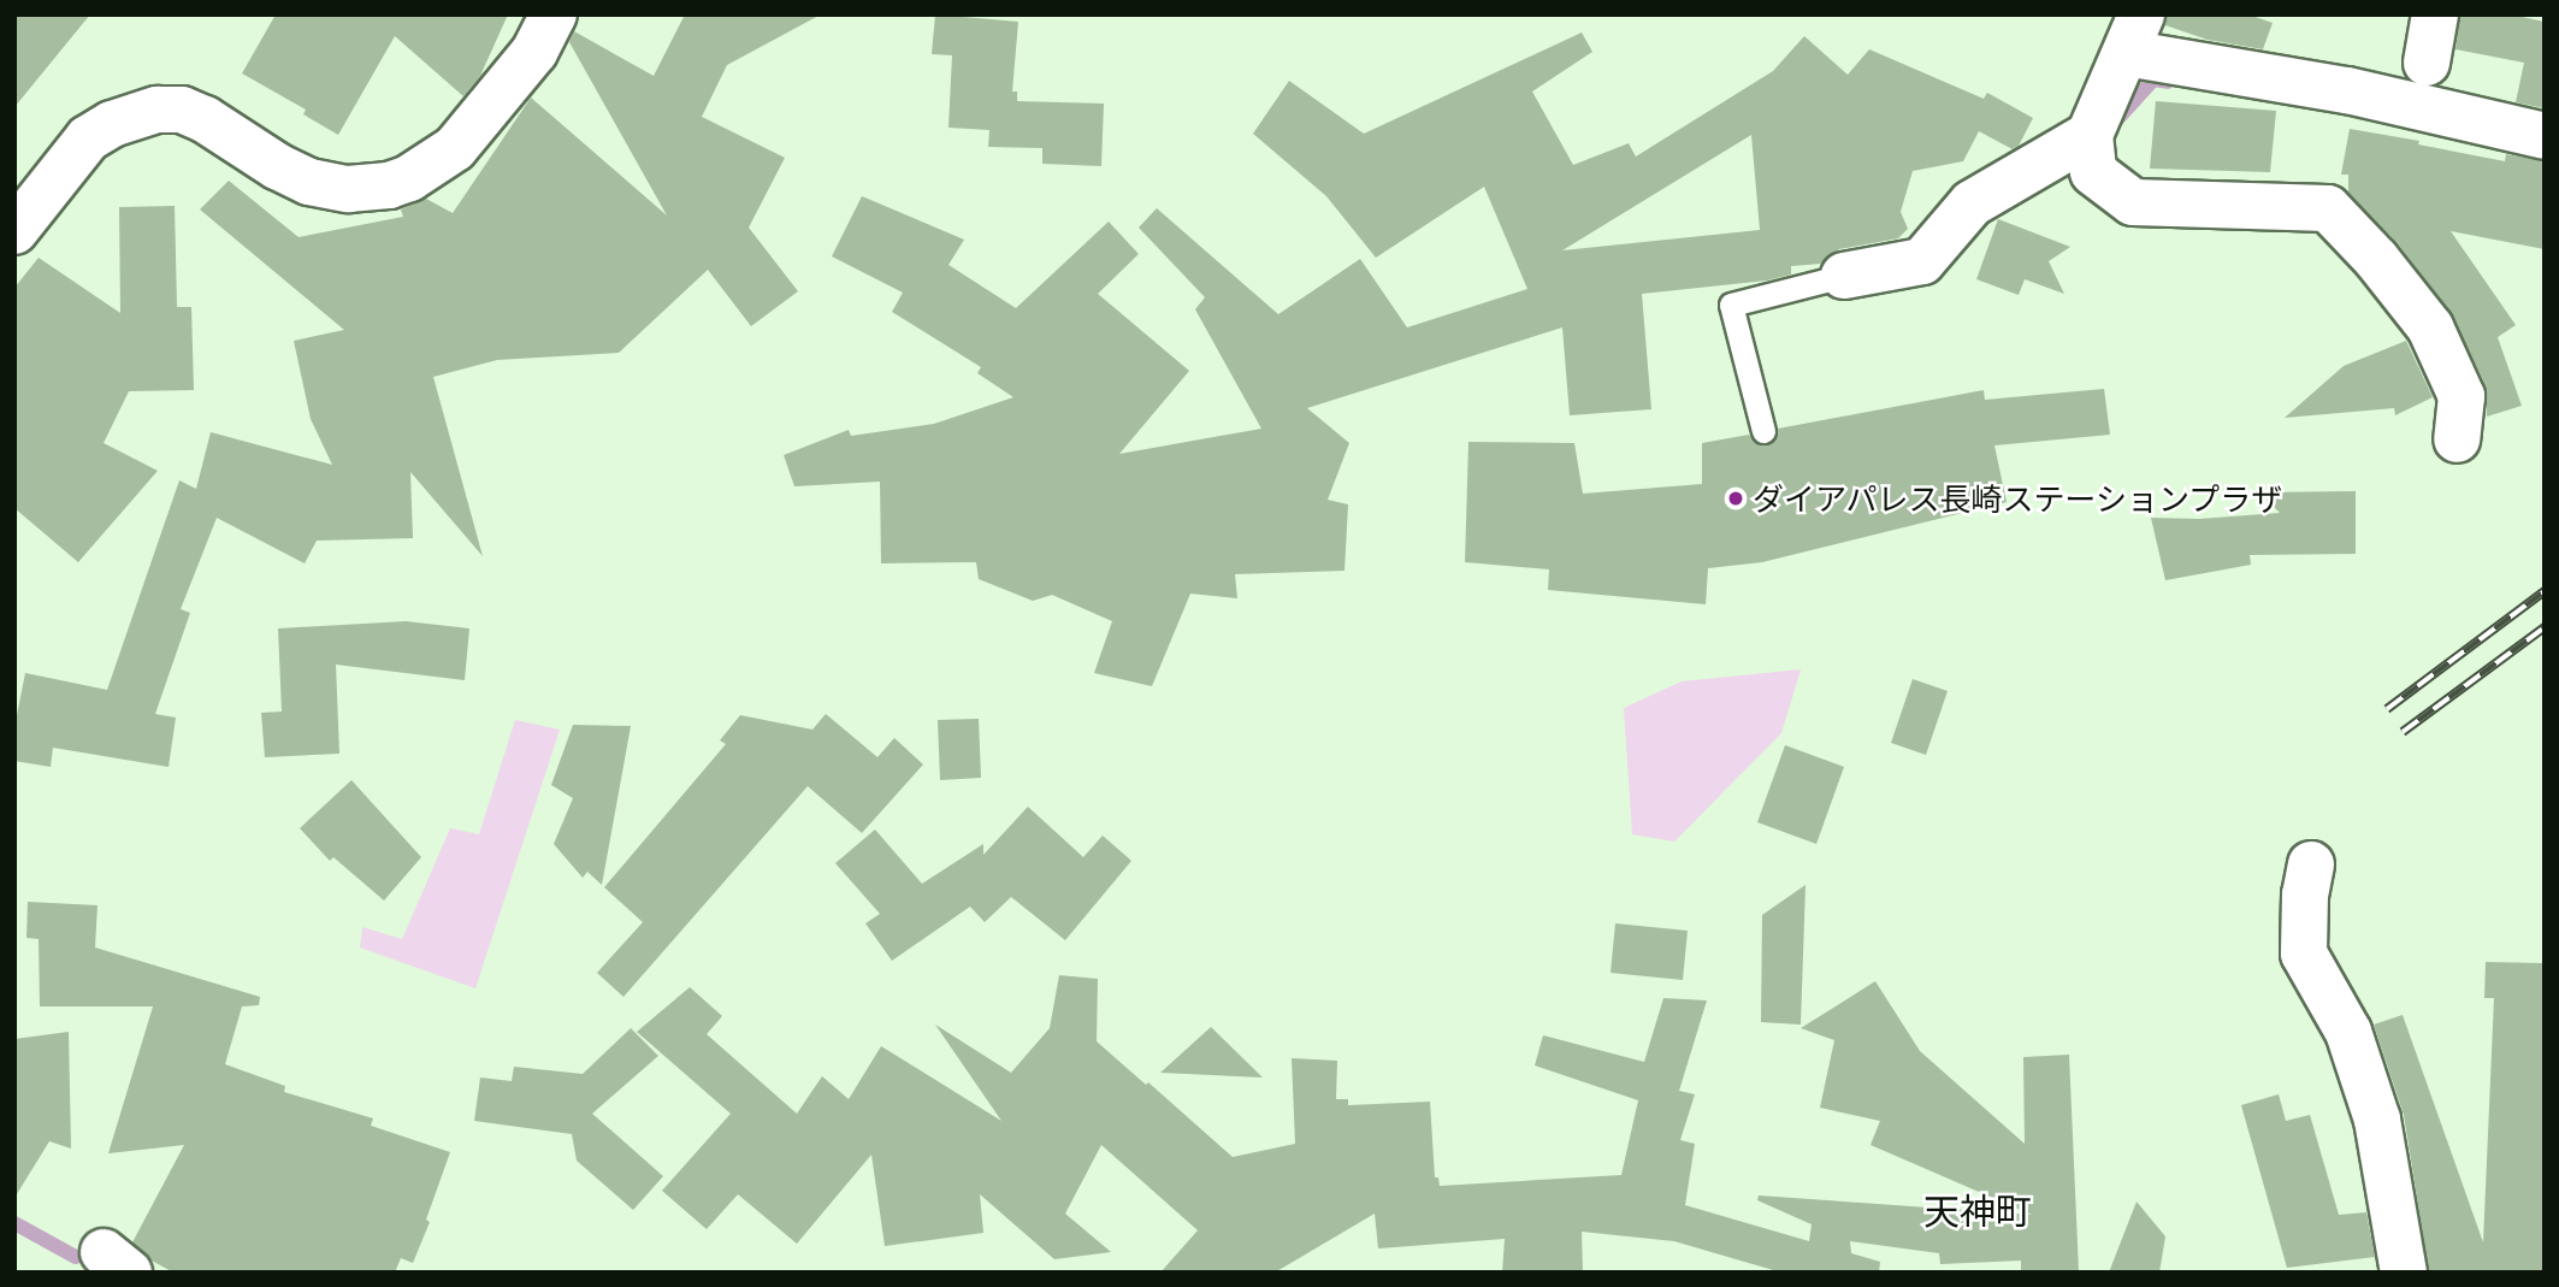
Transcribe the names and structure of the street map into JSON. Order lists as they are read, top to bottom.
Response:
{
  "districts": ["天神町"],
  "places": ["ダイアパレス長崎ステーションプラザ"]
}
